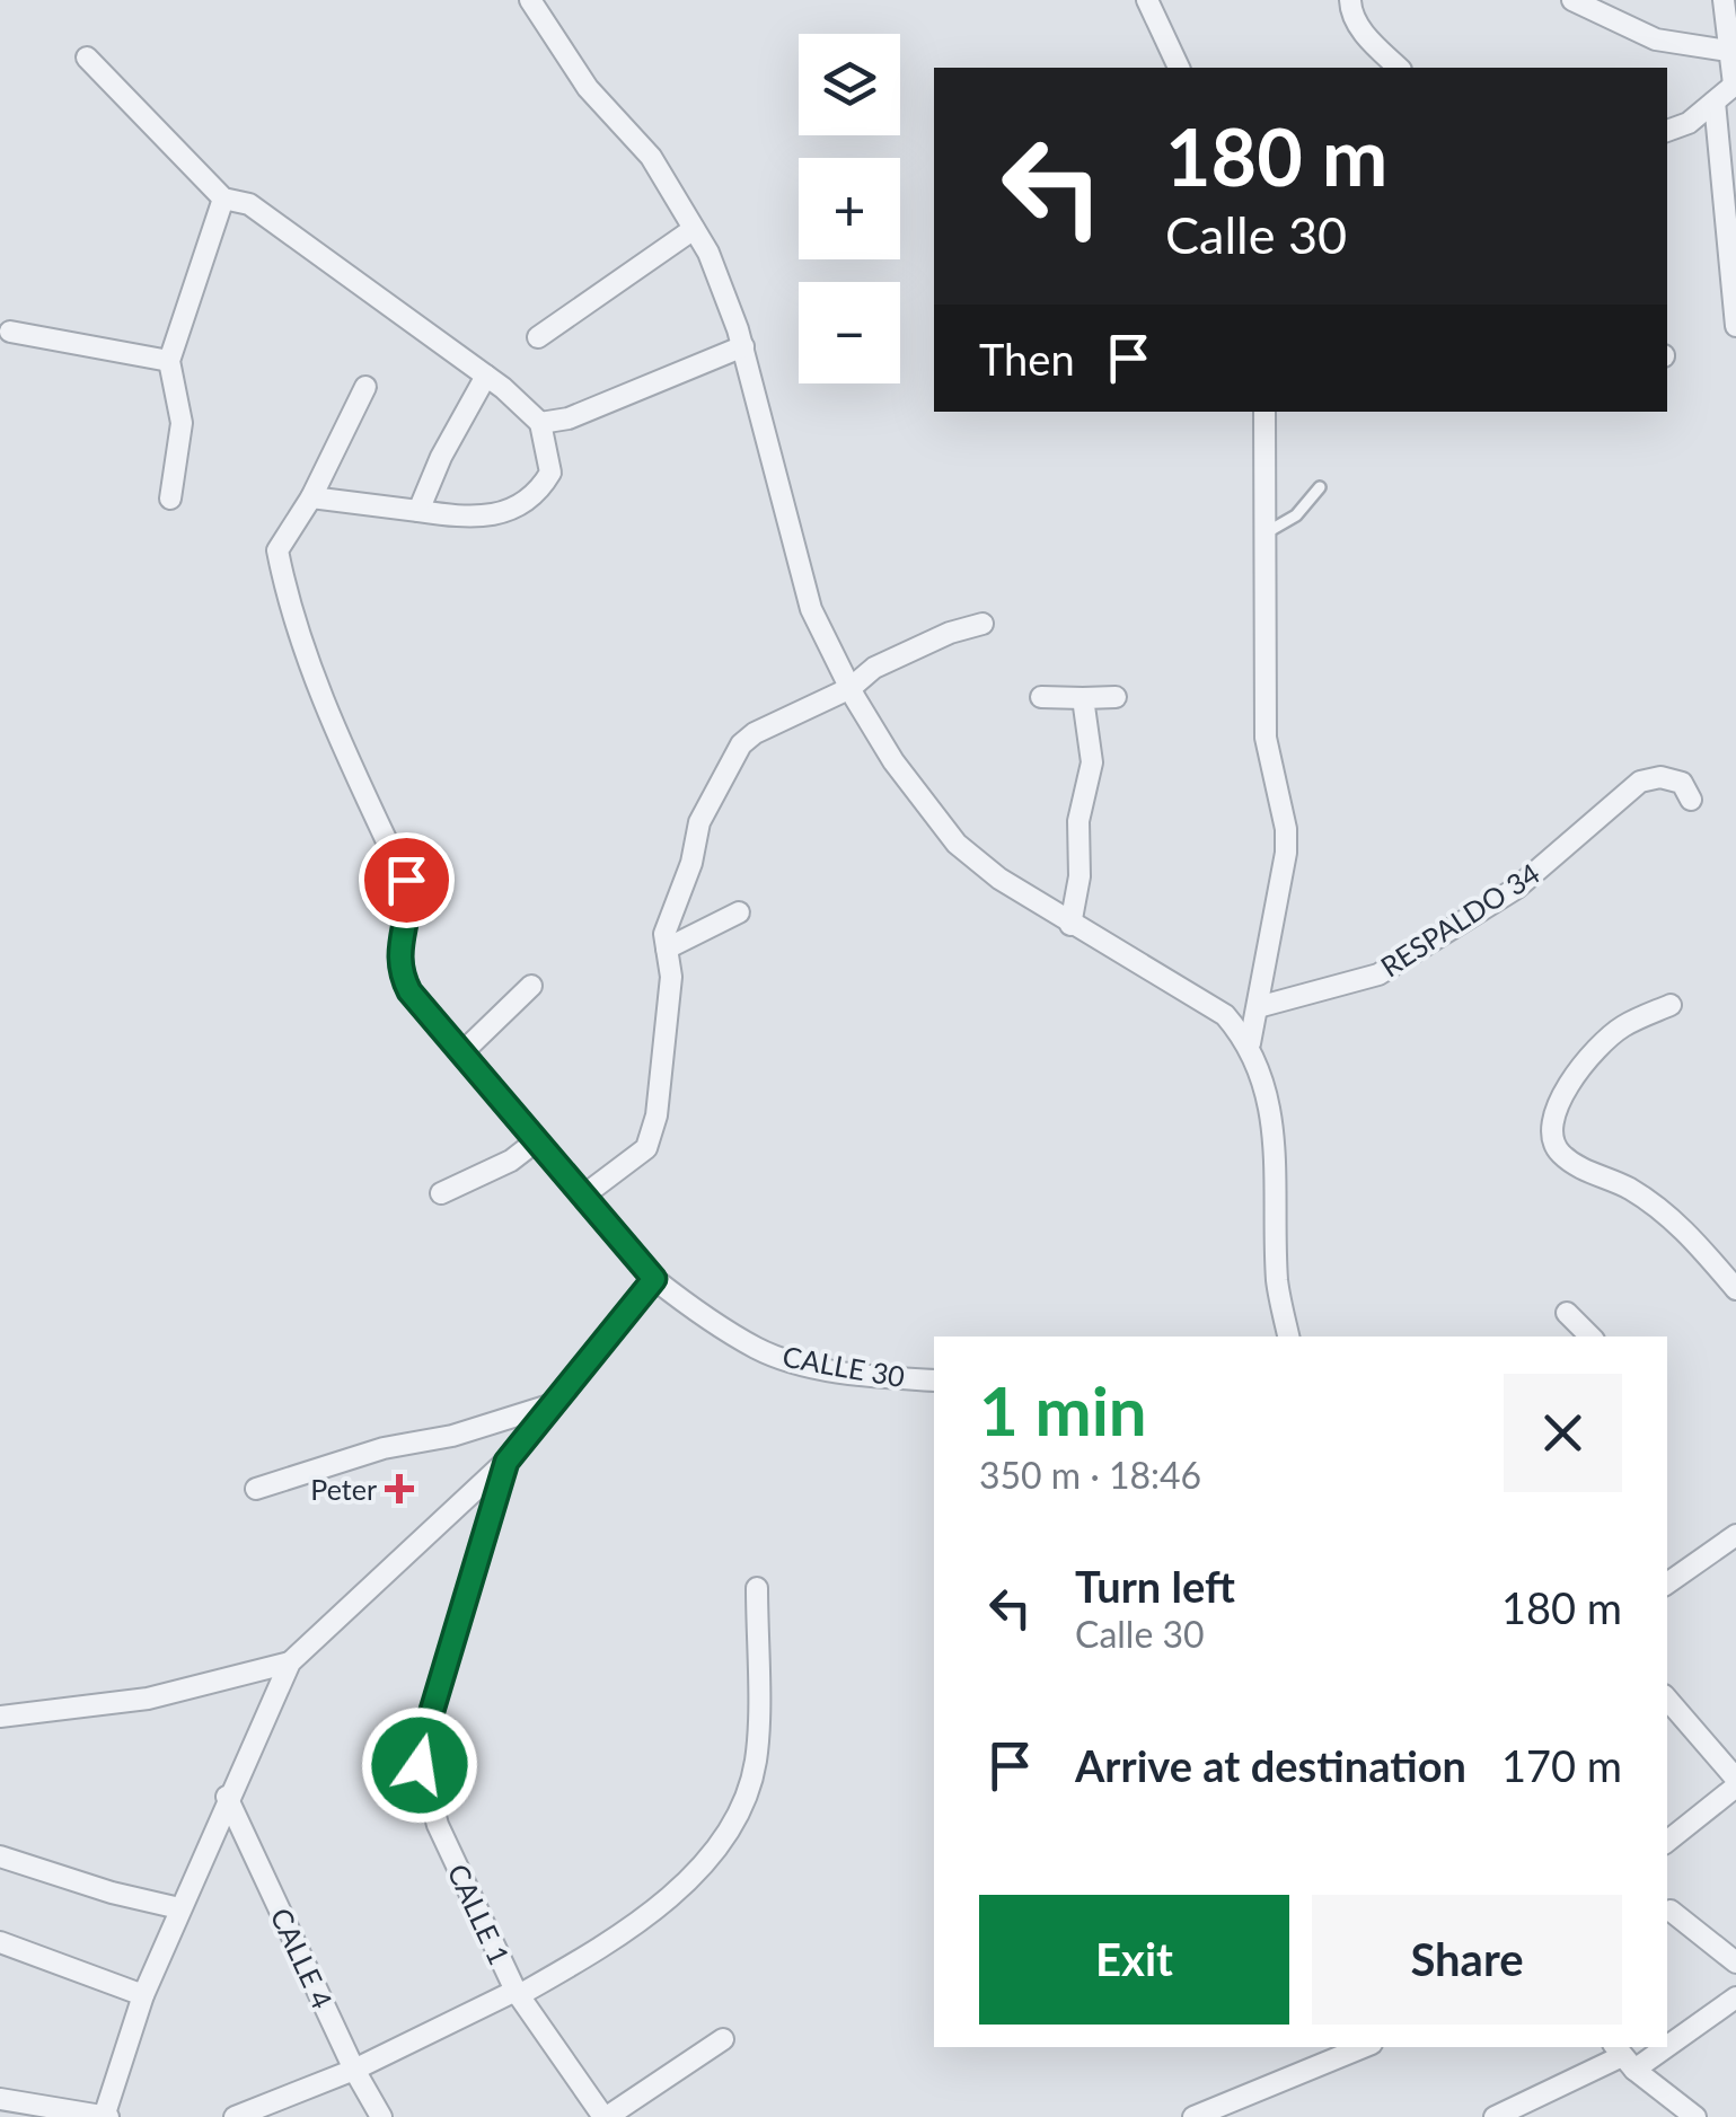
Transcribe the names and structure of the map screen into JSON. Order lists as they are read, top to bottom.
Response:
{
  "streets": {
    "street": [
      "RESPALDO 34",
      "CALLE 30",
      "CALLE 1",
      "CALLE 4"
    ]
  },
  "crossings": [
    ["CALLE 30", "CALLE 1"]
  ],
  "places": {
    "health": ["Peter"]
  },
  "page": {
    "map_buttons": ["+", "−"],
    "turn": ["180 m", "Calle 30"],
    "then": "Then",
    "heading": ["1 min", "350 m · 18:46"],
    "list": [
      {
        "name": "Turn left",
        "note": "Calle 30",
        "value": "180 m"
      },
      {
        "name": "Arrive at destination",
        "value": "170 m"
      }
    ],
    "buttons": ["Exit", "Share"]
  }
}
